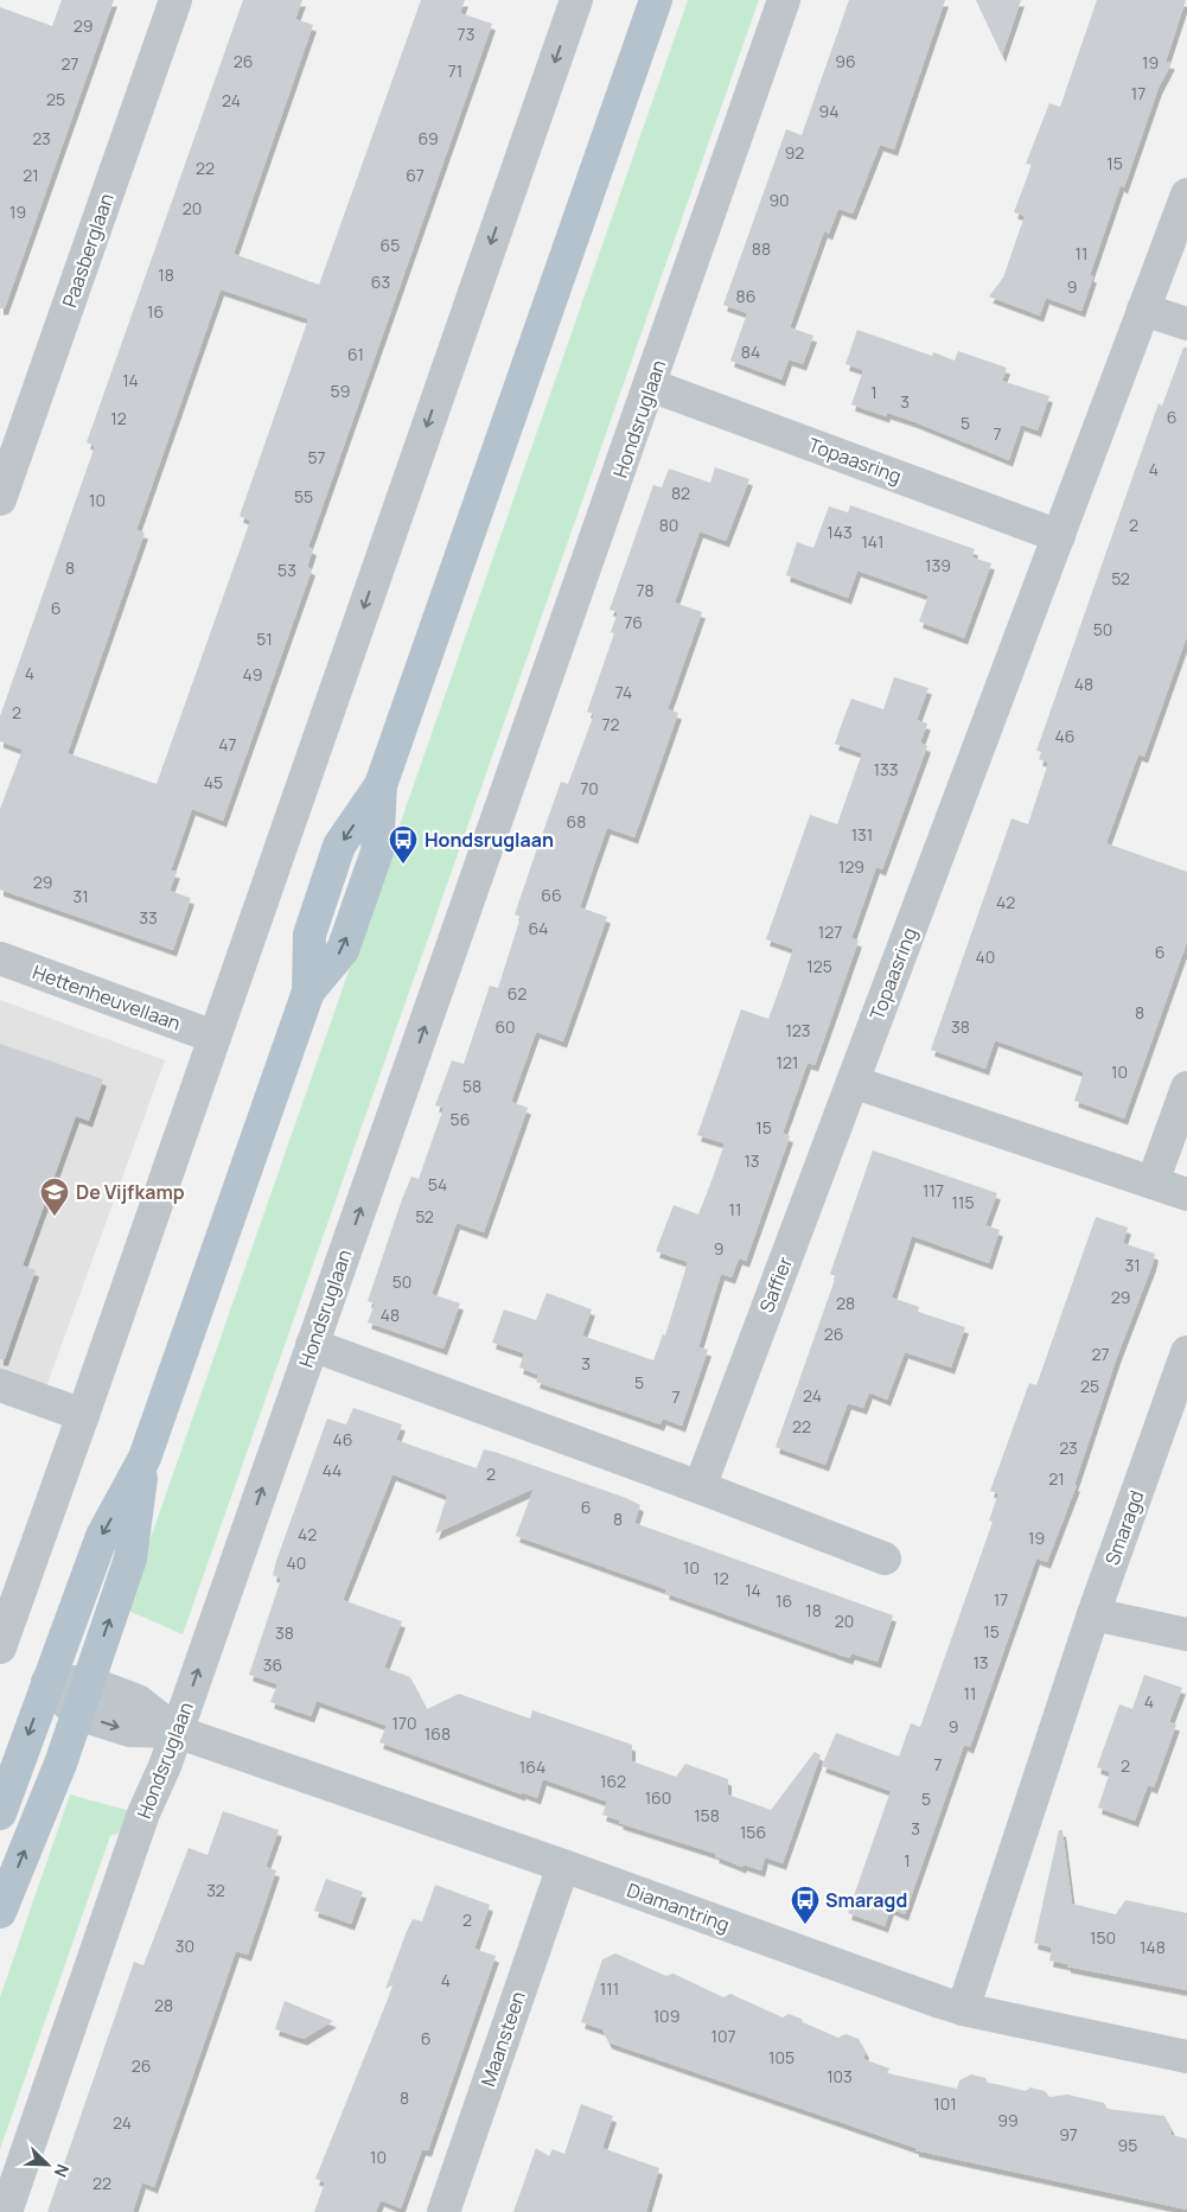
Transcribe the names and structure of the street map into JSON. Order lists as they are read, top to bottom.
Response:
{
  "streets": {
    "street": [
      "Paasberglaan",
      "Hondsruglaan",
      "Topaasring",
      "Hettenheuvellaan",
      "Saffier",
      "Smaragd",
      "Diamantring",
      "Maansteen"
    ]
  },
  "crossings": [
    ["Hondsruglaan", "Topaasring"],
    ["Hondsruglaan", "Diamantring"],
    ["Topaasring", "Saffier"],
    ["Smaragd", "Diamantring"],
    ["Diamantring", "Maansteen"]
  ],
  "places": {
    "bus stop": ["Hondsruglaan", "Smaragd"],
    "school or university": ["De Vijfkamp"]
  },
  "house_numbers": [
    "29",
    "73",
    "26",
    "96",
    "19",
    "27",
    "71",
    "17",
    "25",
    "24",
    "94",
    "23",
    "69",
    "92",
    "15",
    "22",
    "21",
    "67",
    "90",
    "20",
    "19",
    "65",
    "88",
    "11",
    "18",
    "63",
    "9",
    "86",
    "16",
    "84",
    "61",
    "14",
    "59",
    "1",
    "3",
    "6",
    "12",
    "5",
    "7",
    "57",
    "4",
    "82",
    "55",
    "10",
    "80",
    "2",
    "143",
    "141",
    "139",
    "8",
    "53",
    "52",
    "78",
    "6",
    "76",
    "50",
    "51",
    "4",
    "49",
    "48",
    "74",
    "2",
    "72",
    "46",
    "47",
    "133",
    "45",
    "70",
    "68",
    "131",
    "129",
    "29",
    "66",
    "31",
    "42",
    "33",
    "64",
    "127",
    "6",
    "40",
    "125",
    "62",
    "8",
    "60",
    "38",
    "123",
    "121",
    "10",
    "58",
    "56",
    "15",
    "13",
    "54",
    "117",
    "115",
    "11",
    "52",
    "9",
    "31",
    "50",
    "29",
    "28",
    "48",
    "26",
    "27",
    "3",
    "5",
    "25",
    "24",
    "7",
    "22",
    "46",
    "23",
    "44",
    "2",
    "21",
    "6",
    "8",
    "42",
    "19",
    "40",
    "10",
    "12",
    "14",
    "17",
    "16",
    "18",
    "20",
    "15",
    "38",
    "13",
    "36",
    "11",
    "4",
    "170",
    "9",
    "168",
    "7",
    "2",
    "164",
    "162",
    "160",
    "5",
    "158",
    "3",
    "156",
    "1",
    "32",
    "2",
    "150",
    "30",
    "148",
    "4",
    "111",
    "28",
    "109",
    "107",
    "6",
    "105",
    "26",
    "103",
    "8",
    "101",
    "99",
    "24",
    "97",
    "95",
    "10",
    "22"
  ],
  "north": "bottom right"
}
